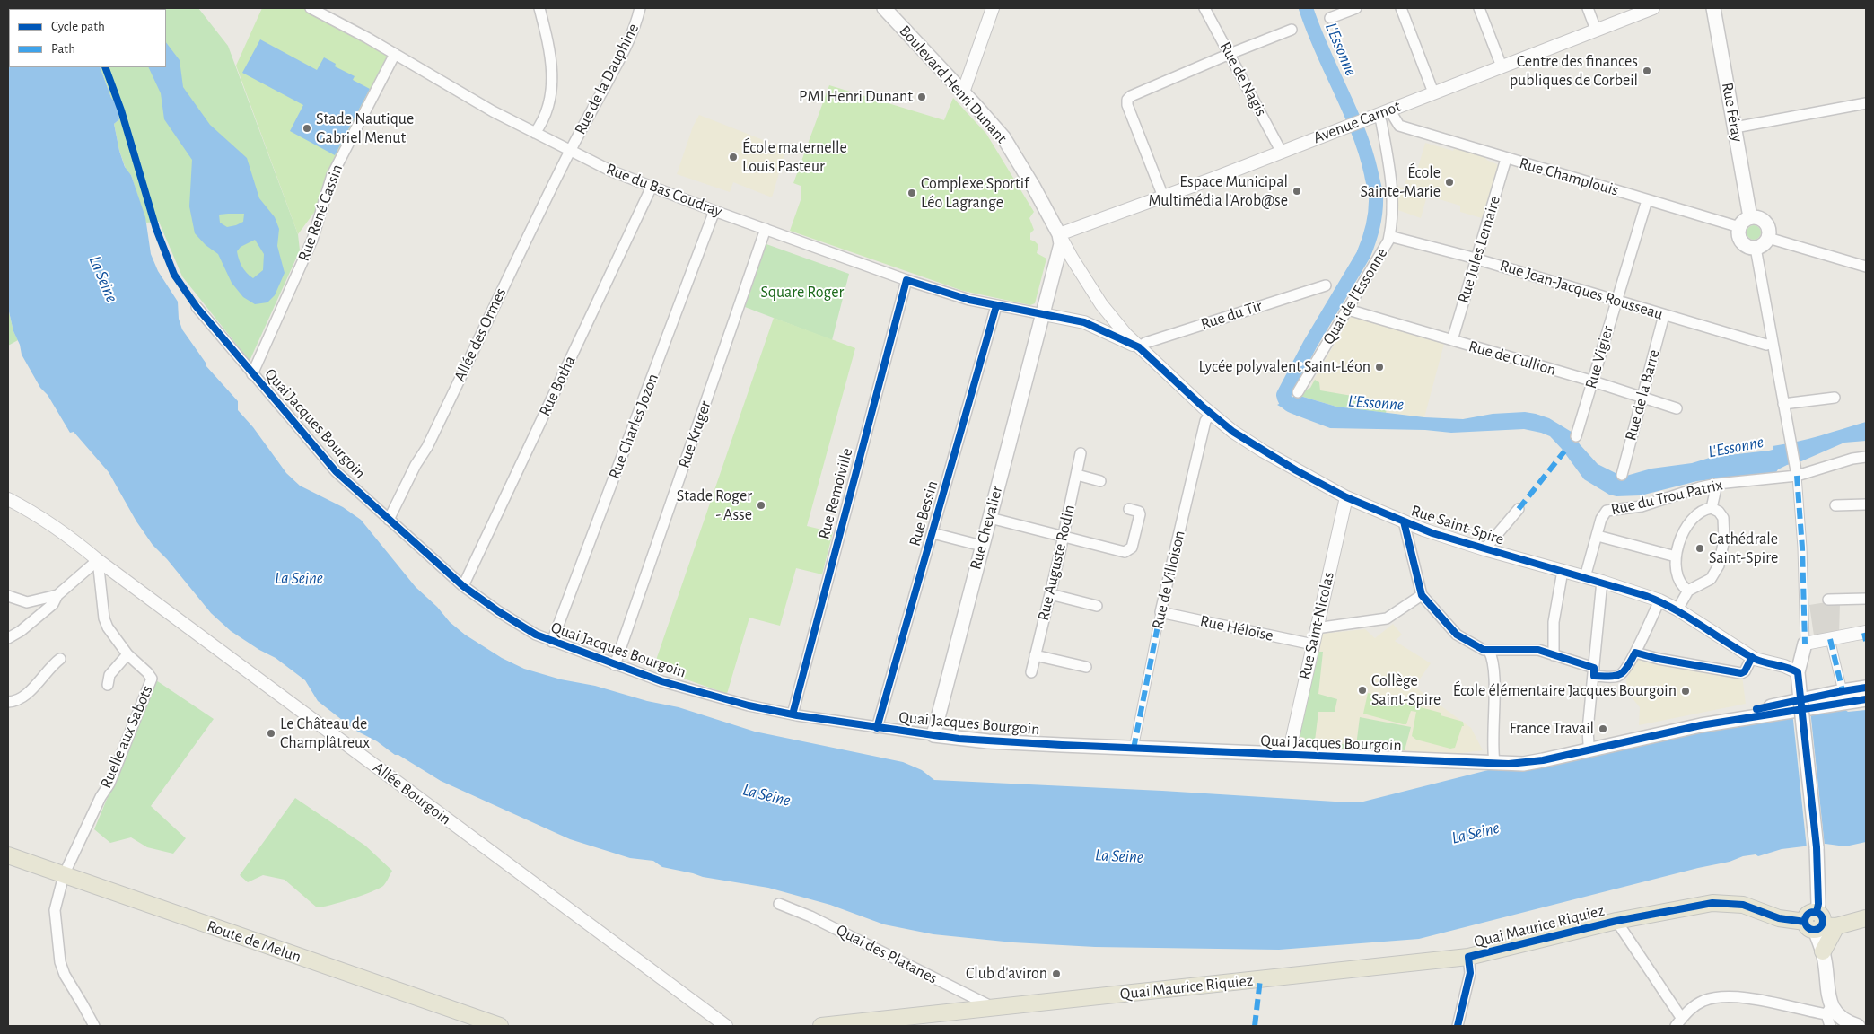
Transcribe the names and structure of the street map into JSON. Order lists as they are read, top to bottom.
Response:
{
  "streets": {
    "main road": [
      "Boulevard Henri Dunant",
      "Rue Féray",
      "Quai Jacques Bourgoin",
      "Rue Chevalier",
      "Quai Maurice Riquiez",
      "Route de Melun"
    ],
    "street": [
      "Rue de la Dauphine",
      "Rue de Nagis",
      "Avenue Carnot",
      "Rue Champlouis",
      "Rue du Bas Coudray",
      "Rue René Cassin",
      "Rue Jules Lemaire",
      "Rue Jean-Jacques Rousseau",
      "Quai de l'Essonne",
      "Rue du Tir",
      "Allée des Ormes",
      "Rue Vigier",
      "Rue de Cullion",
      "Rue Botha",
      "Rue de la Barre",
      "Rue Charles Jozon",
      "Rue Kruger",
      "Rue Remoiville",
      "Rue du Trou Patrix",
      "Rue Bessin",
      "Rue Saint-Spire",
      "Rue Auguste Rodin",
      "Rue de Villoison",
      "Rue Saint-Nicolas",
      "Rue Héloïse",
      "Ruelle aux Sabots",
      "Allée Bourgoin",
      "Quai des Platanes"
    ]
  },
  "crossings": [
    ["Rue de la Dauphine", "Rue du Bas Coudray"],
    ["Rue de la Dauphine", "Allée des Ormes"],
    ["Rue de Nagis", "Avenue Carnot"],
    ["Boulevard Henri Dunant", "Avenue Carnot"],
    ["Boulevard Henri Dunant", "Rue Chevalier"],
    ["Rue Féray", "Rue Champlouis"],
    ["Avenue Carnot", "Rue Champlouis"],
    ["Avenue Carnot", "Quai de l'Essonne"],
    ["Avenue Carnot", "Rue Chevalier"],
    ["Rue Champlouis", "Rue Jules Lemaire"],
    ["Rue Champlouis", "Quai de l'Essonne"],
    ["Rue Champlouis", "Rue Vigier"],
    ["Rue du Bas Coudray", "Rue René Cassin"],
    ["Rue du Bas Coudray", "Allée des Ormes"],
    ["Rue du Bas Coudray", "Rue Botha"],
    ["Rue du Bas Coudray", "Rue Charles Jozon"],
    ["Rue du Bas Coudray", "Rue Kruger"],
    ["Rue du Bas Coudray", "Rue Remoiville"],
    ["Rue du Bas Coudray", "Rue Bessin"],
    ["Rue du Bas Coudray", "Rue Saint-Spire"],
    ["Rue du Bas Coudray", "Rue Chevalier"],
    ["Rue René Cassin", "Quai Jacques Bourgoin"],
    ["Rue Jules Lemaire", "Rue Jean-Jacques Rousseau"],
    ["Rue Jules Lemaire", "Rue de Cullion"],
    ["Rue Jean-Jacques Rousseau", "Quai de l'Essonne"],
    ["Rue Jean-Jacques Rousseau", "Rue Vigier"],
    ["Rue Jean-Jacques Rousseau", "Rue de la Barre"],
    ["Quai de l'Essonne", "Rue de Cullion"],
    ["Rue du Tir", "Rue Saint-Spire"],
    ["Allée des Ormes", "Quai Jacques Bourgoin"],
    ["Rue Vigier", "Rue de Cullion"],
    ["Rue de Cullion", "Rue de la Barre"],
    ["Rue Botha", "Quai Jacques Bourgoin"],
    ["Quai Jacques Bourgoin", "Rue Charles Jozon"],
    ["Quai Jacques Bourgoin", "Rue Kruger"],
    ["Quai Jacques Bourgoin", "Rue Remoiville"],
    ["Quai Jacques Bourgoin", "Rue Bessin"],
    ["Quai Jacques Bourgoin", "Rue Chevalier"],
    ["Quai Jacques Bourgoin", "Rue de Villoison"],
    ["Quai Jacques Bourgoin", "Rue Saint-Nicolas"],
    ["Rue du Trou Patrix", "Rue Saint-Spire"],
    ["Rue Saint-Spire", "Rue Chevalier"],
    ["Rue Saint-Spire", "Rue de Villoison"],
    ["Rue Saint-Spire", "Rue Saint-Nicolas"],
    ["Rue de Villoison", "Rue Héloïse"],
    ["Rue Saint-Nicolas", "Rue Héloïse"],
    ["Ruelle aux Sabots", "Allée Bourgoin"],
    ["Ruelle aux Sabots", "Route de Melun"],
    ["Quai Maurice Riquiez", "Quai des Platanes"]
  ],
  "water": ["L'Essonne", "La Seine"],
  "parks": ["Square Roger"],
  "places": [
    "Centre des finances publiques de Corbeil",
    "PMI Henri Dunant",
    "Stade Nautique Gabriel Menut",
    "École maternelle Louis Pasteur",
    "École Sainte-Marie",
    "Espace Municipal Multimédia l'Arob@se",
    "Complexe Sportif Léo Lagrange",
    "Lycée polyvalent Saint-Léon",
    "Stade Roger - Asse",
    "Cathédrale Saint-Spire",
    "Collège Saint-Spire",
    "École élémentaire Jacques Bourgoin",
    "France Travail",
    "Le Château de Champlâtreux",
    "Club d'aviron"
  ],
  "legend": ["Cycle path", "Path"]
}
